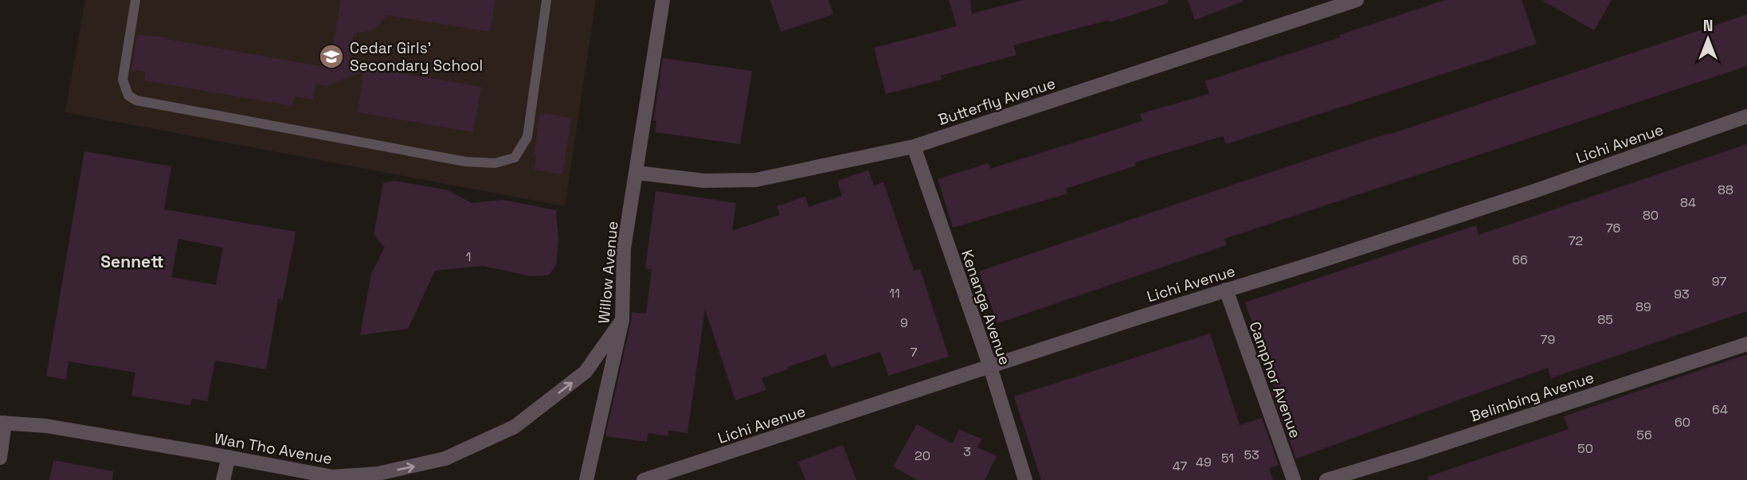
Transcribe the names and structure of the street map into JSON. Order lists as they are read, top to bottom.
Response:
{
  "streets": {
    "street": [
      "Butterfly Avenue",
      "Lichi Avenue",
      "Willow Avenue",
      "Kenanga Avenue",
      "Camphor Avenue",
      "Belimbing Avenue",
      "Wan Tho Avenue"
    ]
  },
  "crossings": [
    ["Butterfly Avenue", "Willow Avenue"],
    ["Butterfly Avenue", "Kenanga Avenue"],
    ["Lichi Avenue", "Kenanga Avenue"],
    ["Lichi Avenue", "Camphor Avenue"],
    ["Willow Avenue", "Wan Tho Avenue"]
  ],
  "one_way": ["Wan Tho Avenue"],
  "districts": ["Sennett"],
  "places": {
    "school or university": ["Cedar Girls' Secondary School"]
  },
  "house_numbers": [
    "88",
    "84",
    "80",
    "76",
    "72",
    "1",
    "66",
    "97",
    "11",
    "93",
    "89",
    "85",
    "9",
    "79",
    "7",
    "64",
    "60",
    "56",
    "50",
    "3",
    "53",
    "20",
    "51",
    "49",
    "47"
  ],
  "north": "top"
}
